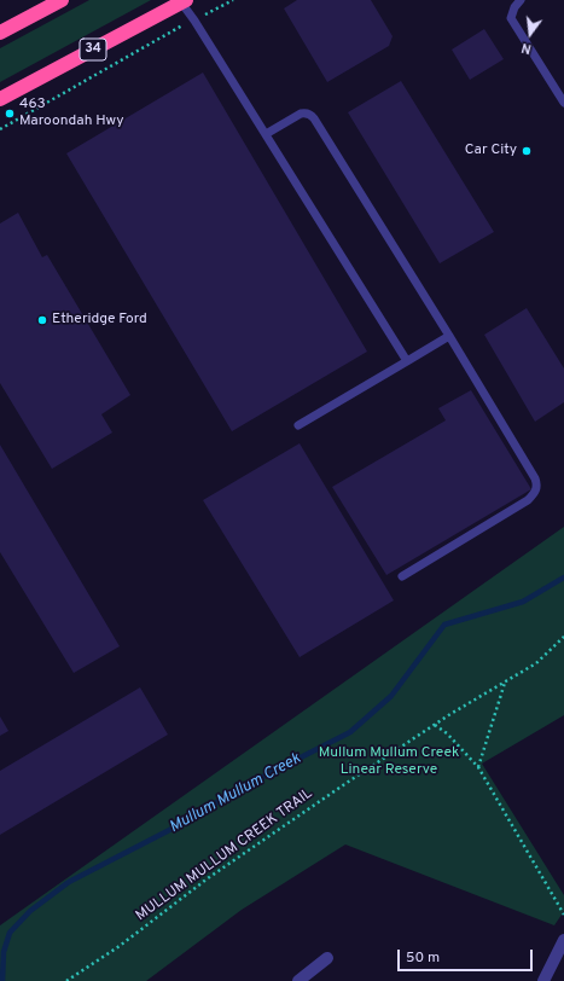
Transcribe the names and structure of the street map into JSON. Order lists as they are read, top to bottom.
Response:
{
  "streets": {
    "highway": ["34"],
    "path": ["MULLUM MULLUM CREEK TRAIL"]
  },
  "water": ["Mullum Mullum Creek"],
  "parks": ["Mullum Mullum Creek Linear Reserve"],
  "places": ["463 Maroondah Hwy", "Car City", "Etheridge Ford"],
  "scale_bar": "50 m",
  "north": "bottom"
}
